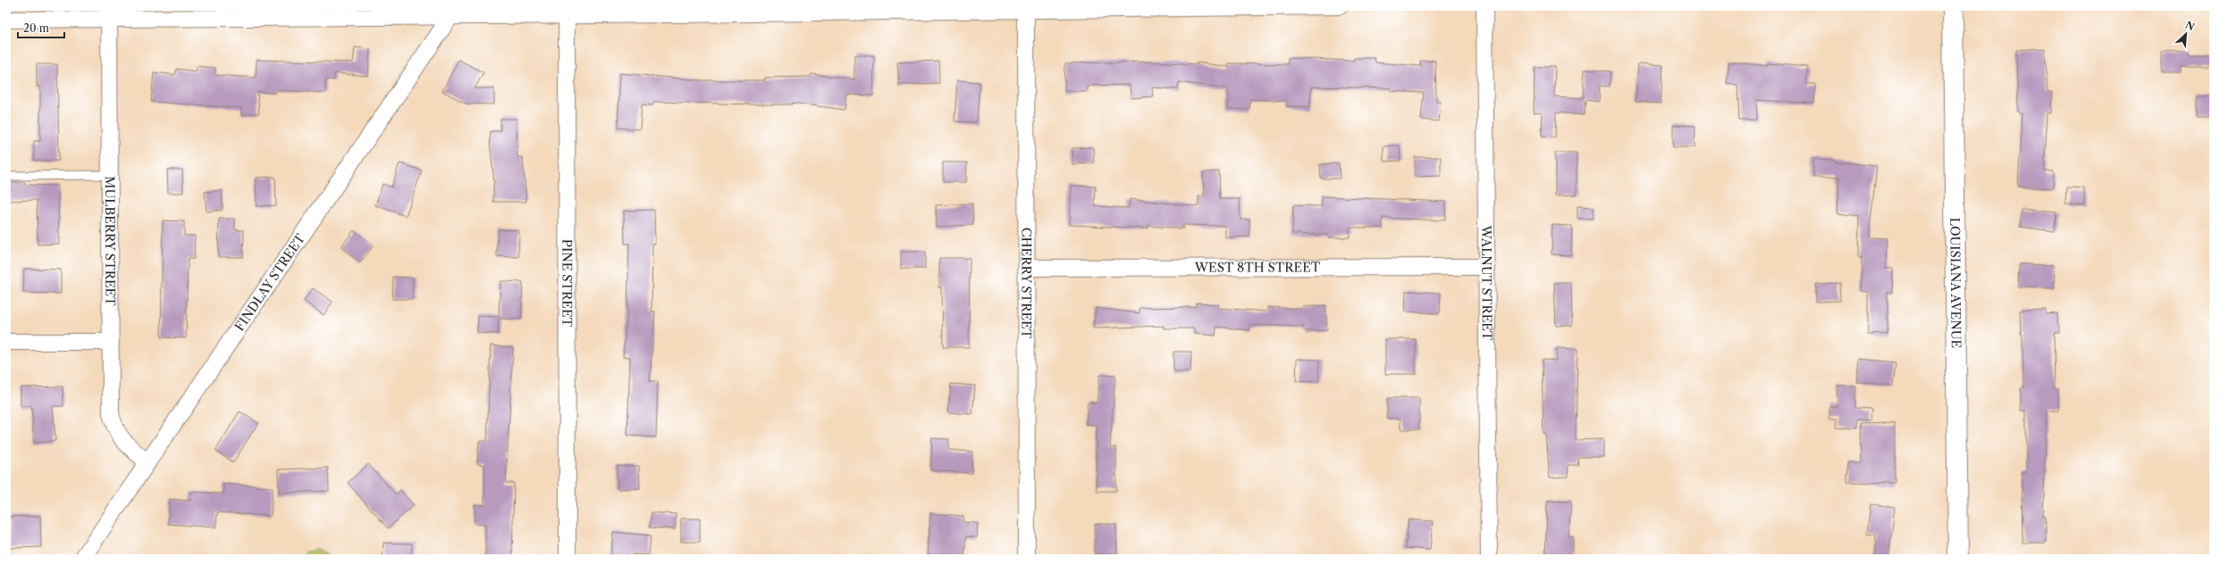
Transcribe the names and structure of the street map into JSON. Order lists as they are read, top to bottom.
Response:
{
  "streets": {
    "main road": ["LOUISIANA AVENUE"],
    "street": [
      "MULBERRY STREET",
      "WEST 8TH STREET",
      "FINDLAY STREET",
      "PINE STREET",
      "CHERRY STREET",
      "WALNUT STREET"
    ]
  },
  "crossings": [
    ["MULBERRY STREET", "FINDLAY STREET"],
    ["WEST 8TH STREET", "CHERRY STREET"],
    ["WEST 8TH STREET", "WALNUT STREET"]
  ],
  "scale_bar": "20 m",
  "north": "top right"
}
